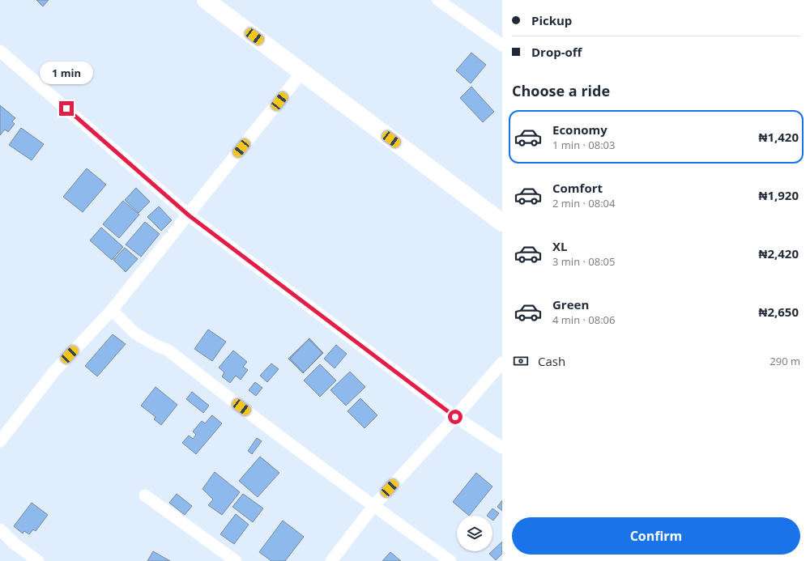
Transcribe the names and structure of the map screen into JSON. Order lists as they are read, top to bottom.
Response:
{
  "page": {
    "banner": ["Pickup", "Drop-off"],
    "bubble": "1 min",
    "heading": "Choose a ride",
    "list": [
      {
        "name": "Economy",
        "note": "1 min · 08:03",
        "value": "₦1,420"
      },
      {
        "name": "Comfort",
        "note": "2 min · 08:04",
        "value": "₦1,920"
      },
      {
        "name": "XL",
        "note": "3 min · 08:05",
        "value": "₦2,420"
      },
      {
        "name": "Green",
        "note": "4 min · 08:06",
        "value": "₦2,650"
      }
    ],
    "pay": ["Cash", "290 m"],
    "buttons": "Confirm"
  }
}
